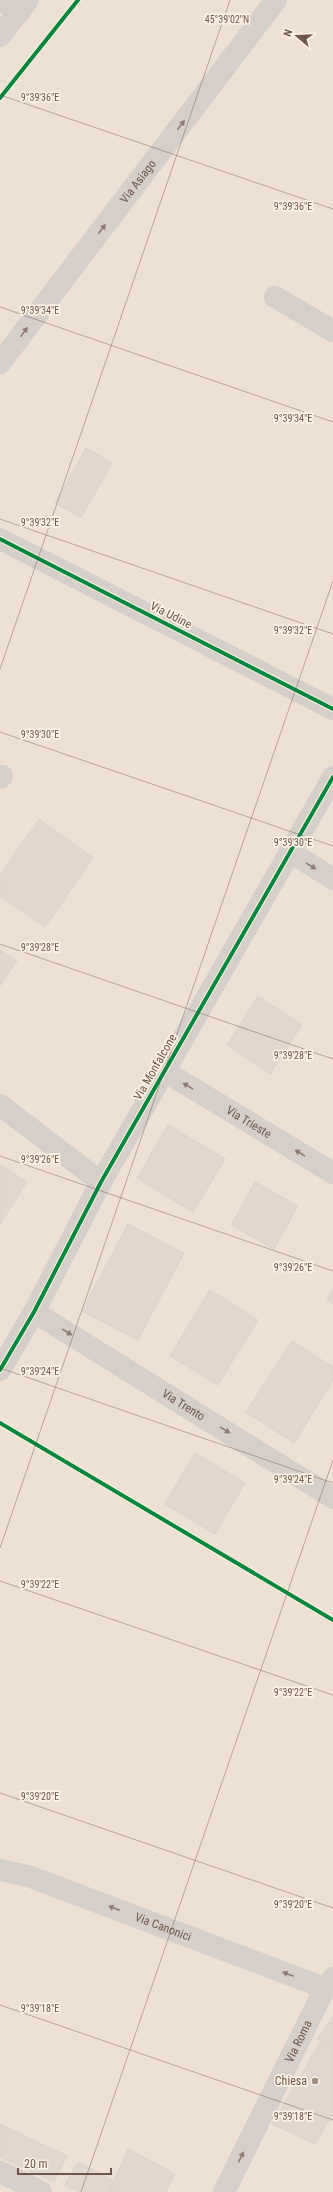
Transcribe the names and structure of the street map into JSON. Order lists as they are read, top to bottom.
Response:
{
  "streets": {
    "street": [
      "Via Asiago",
      "Via Udine",
      "Via Monfalcone",
      "Via Trieste",
      "Via Trento",
      "Via Canonici",
      "Via Roma"
    ]
  },
  "crossings": [
    ["Via Monfalcone", "Via Trieste"],
    ["Via Monfalcone", "Via Trento"],
    ["Via Canonici", "Via Roma"]
  ],
  "one_way": [
    "Via Asiago",
    "Via Trieste",
    "Via Trento",
    "Via Canonici",
    "Via Roma"
  ],
  "places": ["Chiesa"],
  "scale_bar": "20 m",
  "north": "left",
  "coordinates": [
    "45°39'02\"N",
    "9°39'36\"E",
    "9°39'34\"E",
    "9°39'32\"E",
    "9°39'30\"E",
    "9°39'28\"E",
    "9°39'26\"E",
    "9°39'24\"E",
    "9°39'22\"E",
    "9°39'20\"E",
    "9°39'18\"E"
  ]
}
